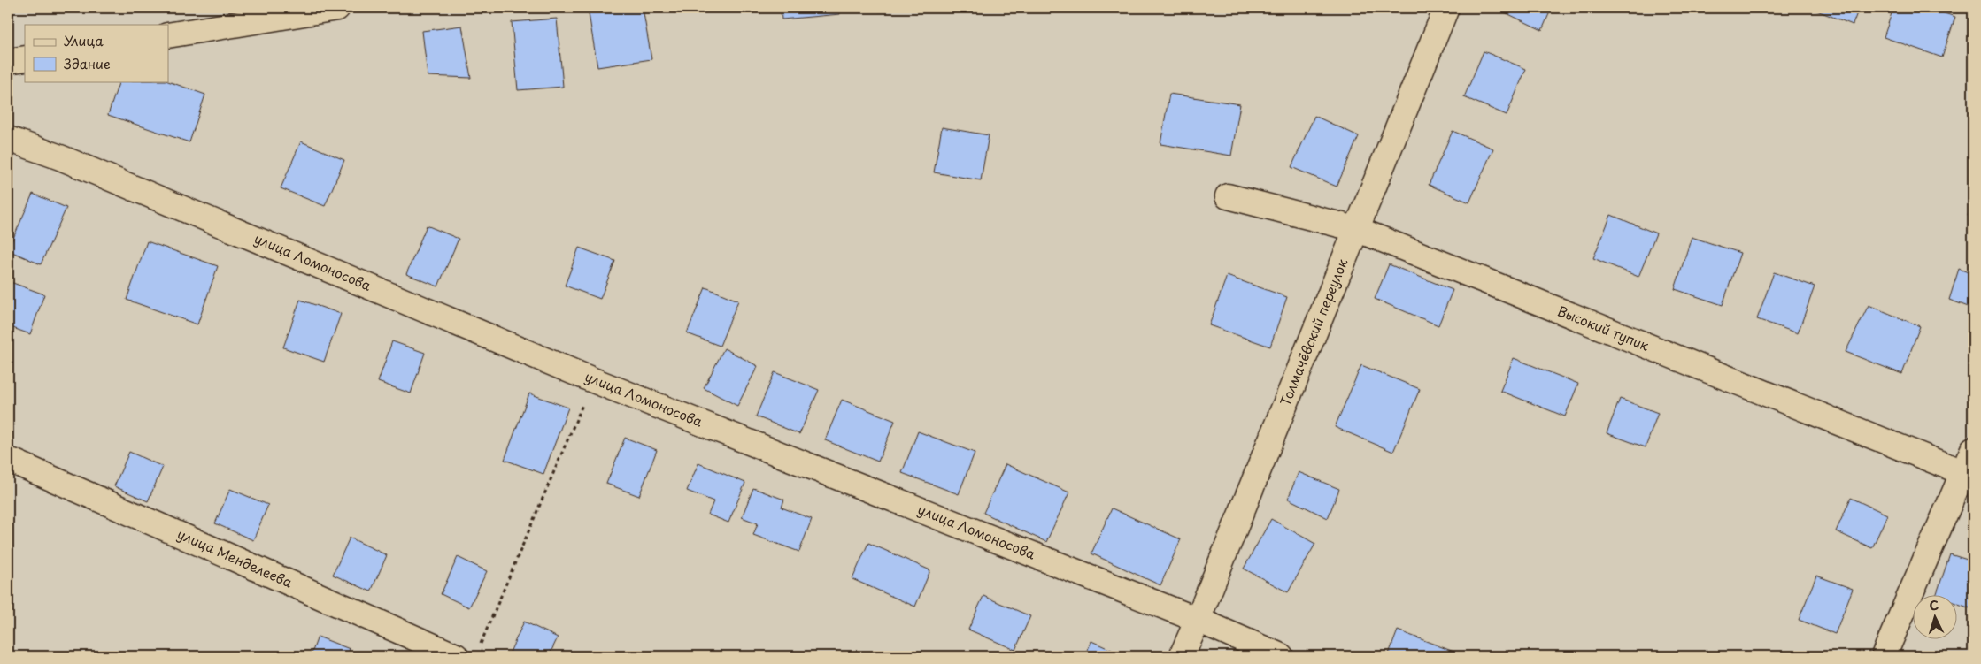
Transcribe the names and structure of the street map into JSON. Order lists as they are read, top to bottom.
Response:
{
  "streets": {
    "street": [
      "улица Ломоносова",
      "Высокий тупик",
      "Толмачёвский переулок",
      "улица Менделеева"
    ]
  },
  "crossings": [
    ["улица Ломоносова", "Толмачёвский переулок"],
    ["Высокий тупик", "Толмачёвский переулок"]
  ],
  "legend": ["Улица", "Здание"],
  "north": "top"
}
